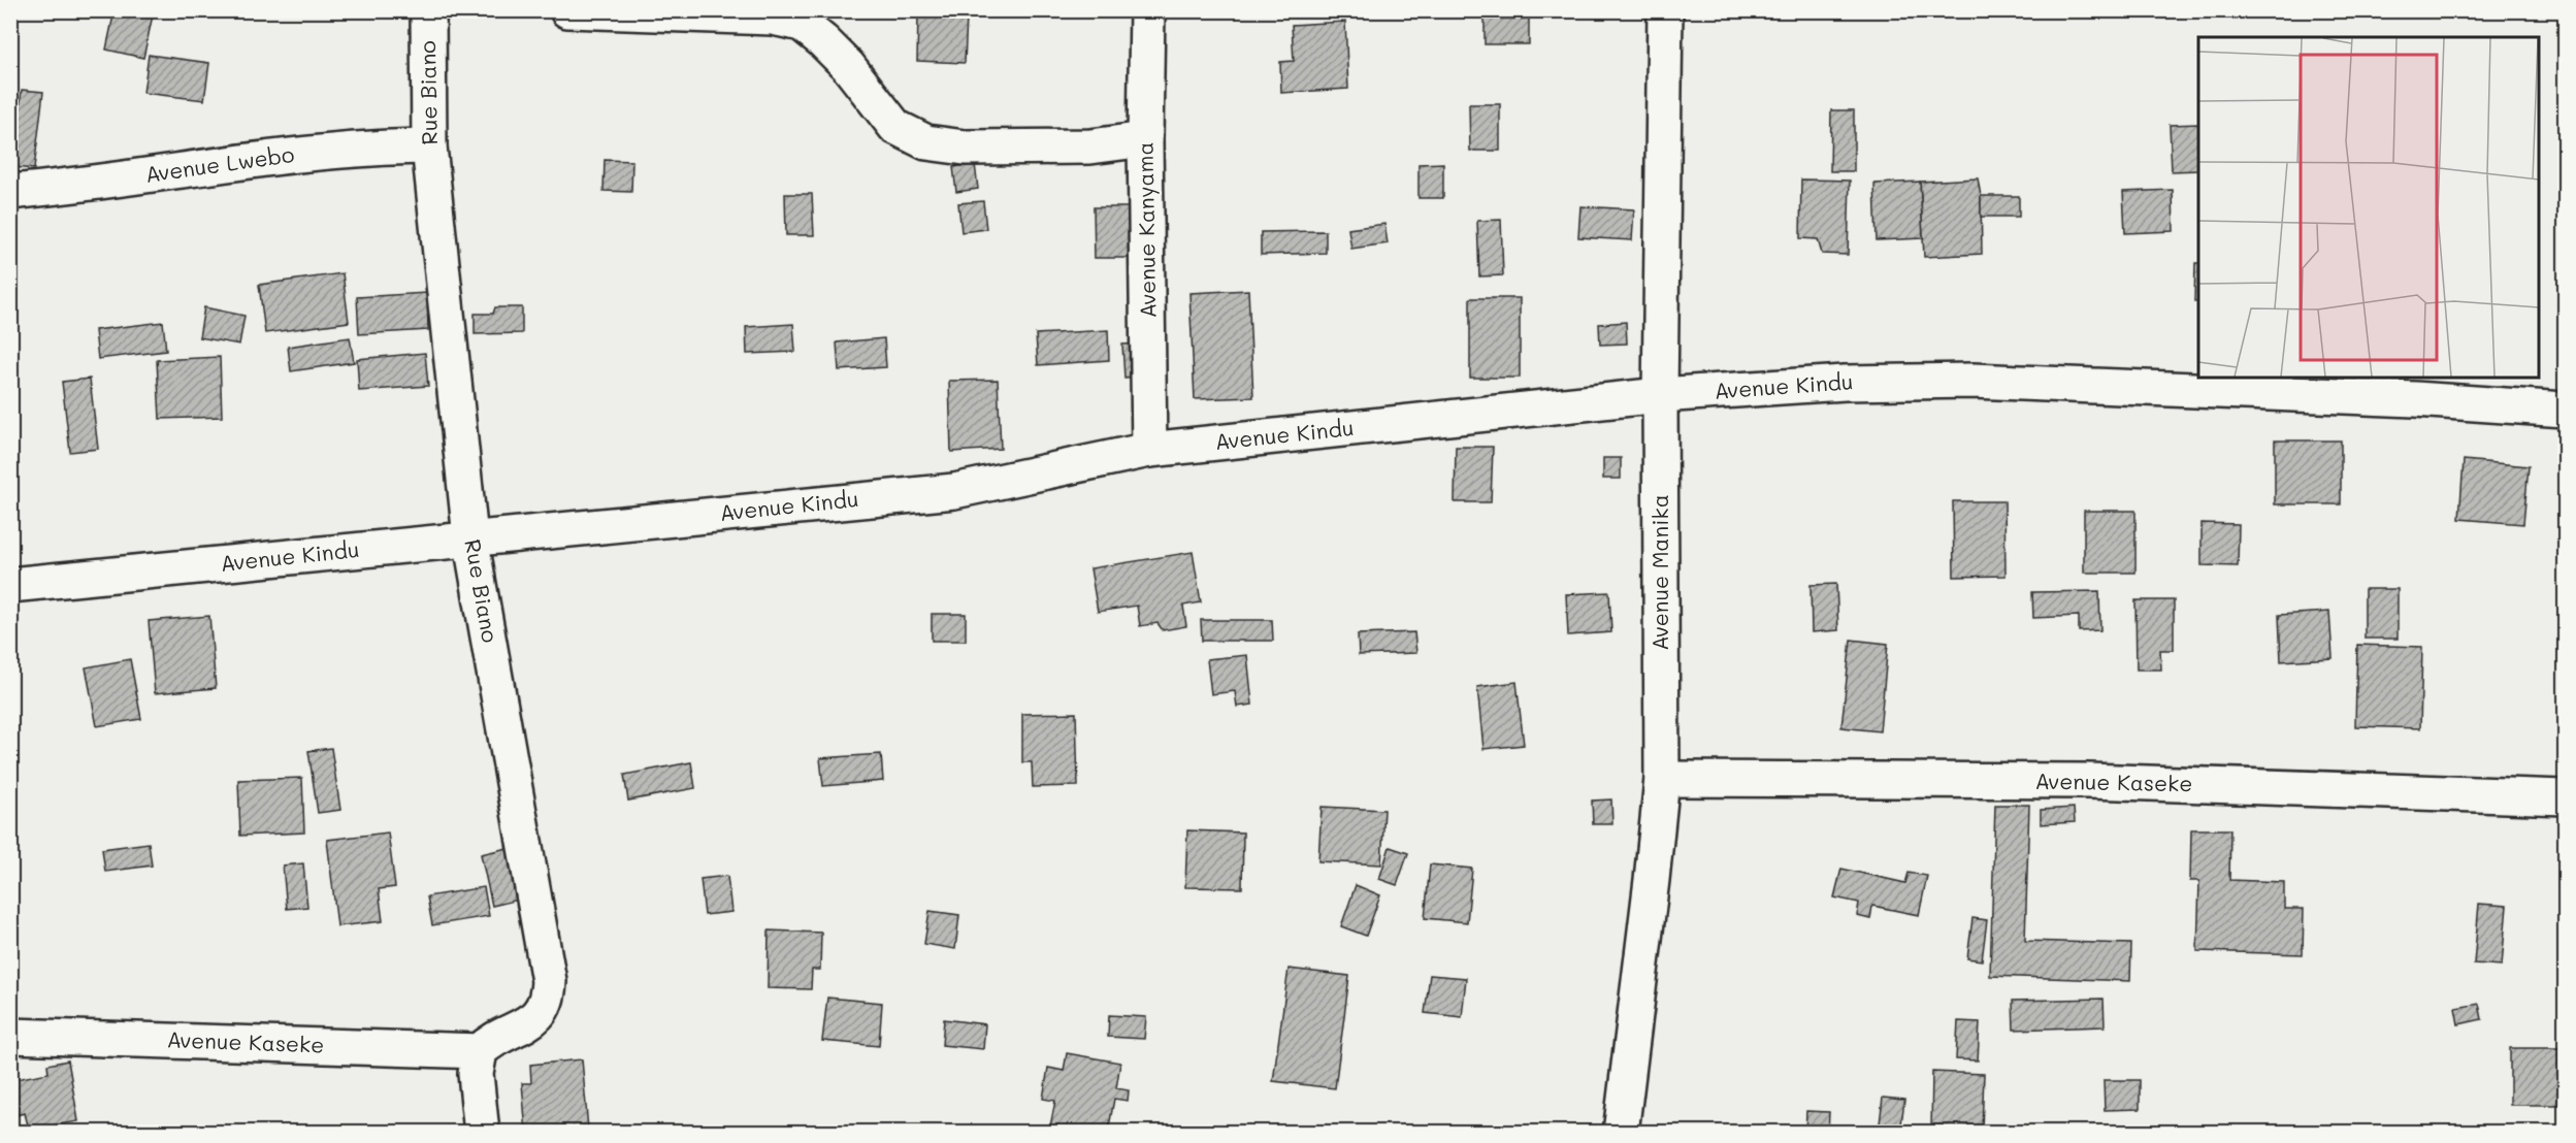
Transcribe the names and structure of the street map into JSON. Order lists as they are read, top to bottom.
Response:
{
  "streets": {
    "street": [
      "Rue Biano",
      "Avenue Lwebo",
      "Avenue Kanyama",
      "Avenue Kindu",
      "Avenue Manika",
      "Avenue Kaseke"
    ]
  },
  "crossings": [
    ["Rue Biano", "Avenue Lwebo"],
    ["Rue Biano", "Avenue Kindu"],
    ["Rue Biano", "Avenue Kaseke"],
    ["Avenue Kanyama", "Avenue Kindu"],
    ["Avenue Kindu", "Avenue Manika"],
    ["Avenue Manika", "Avenue Kaseke"]
  ]
}
